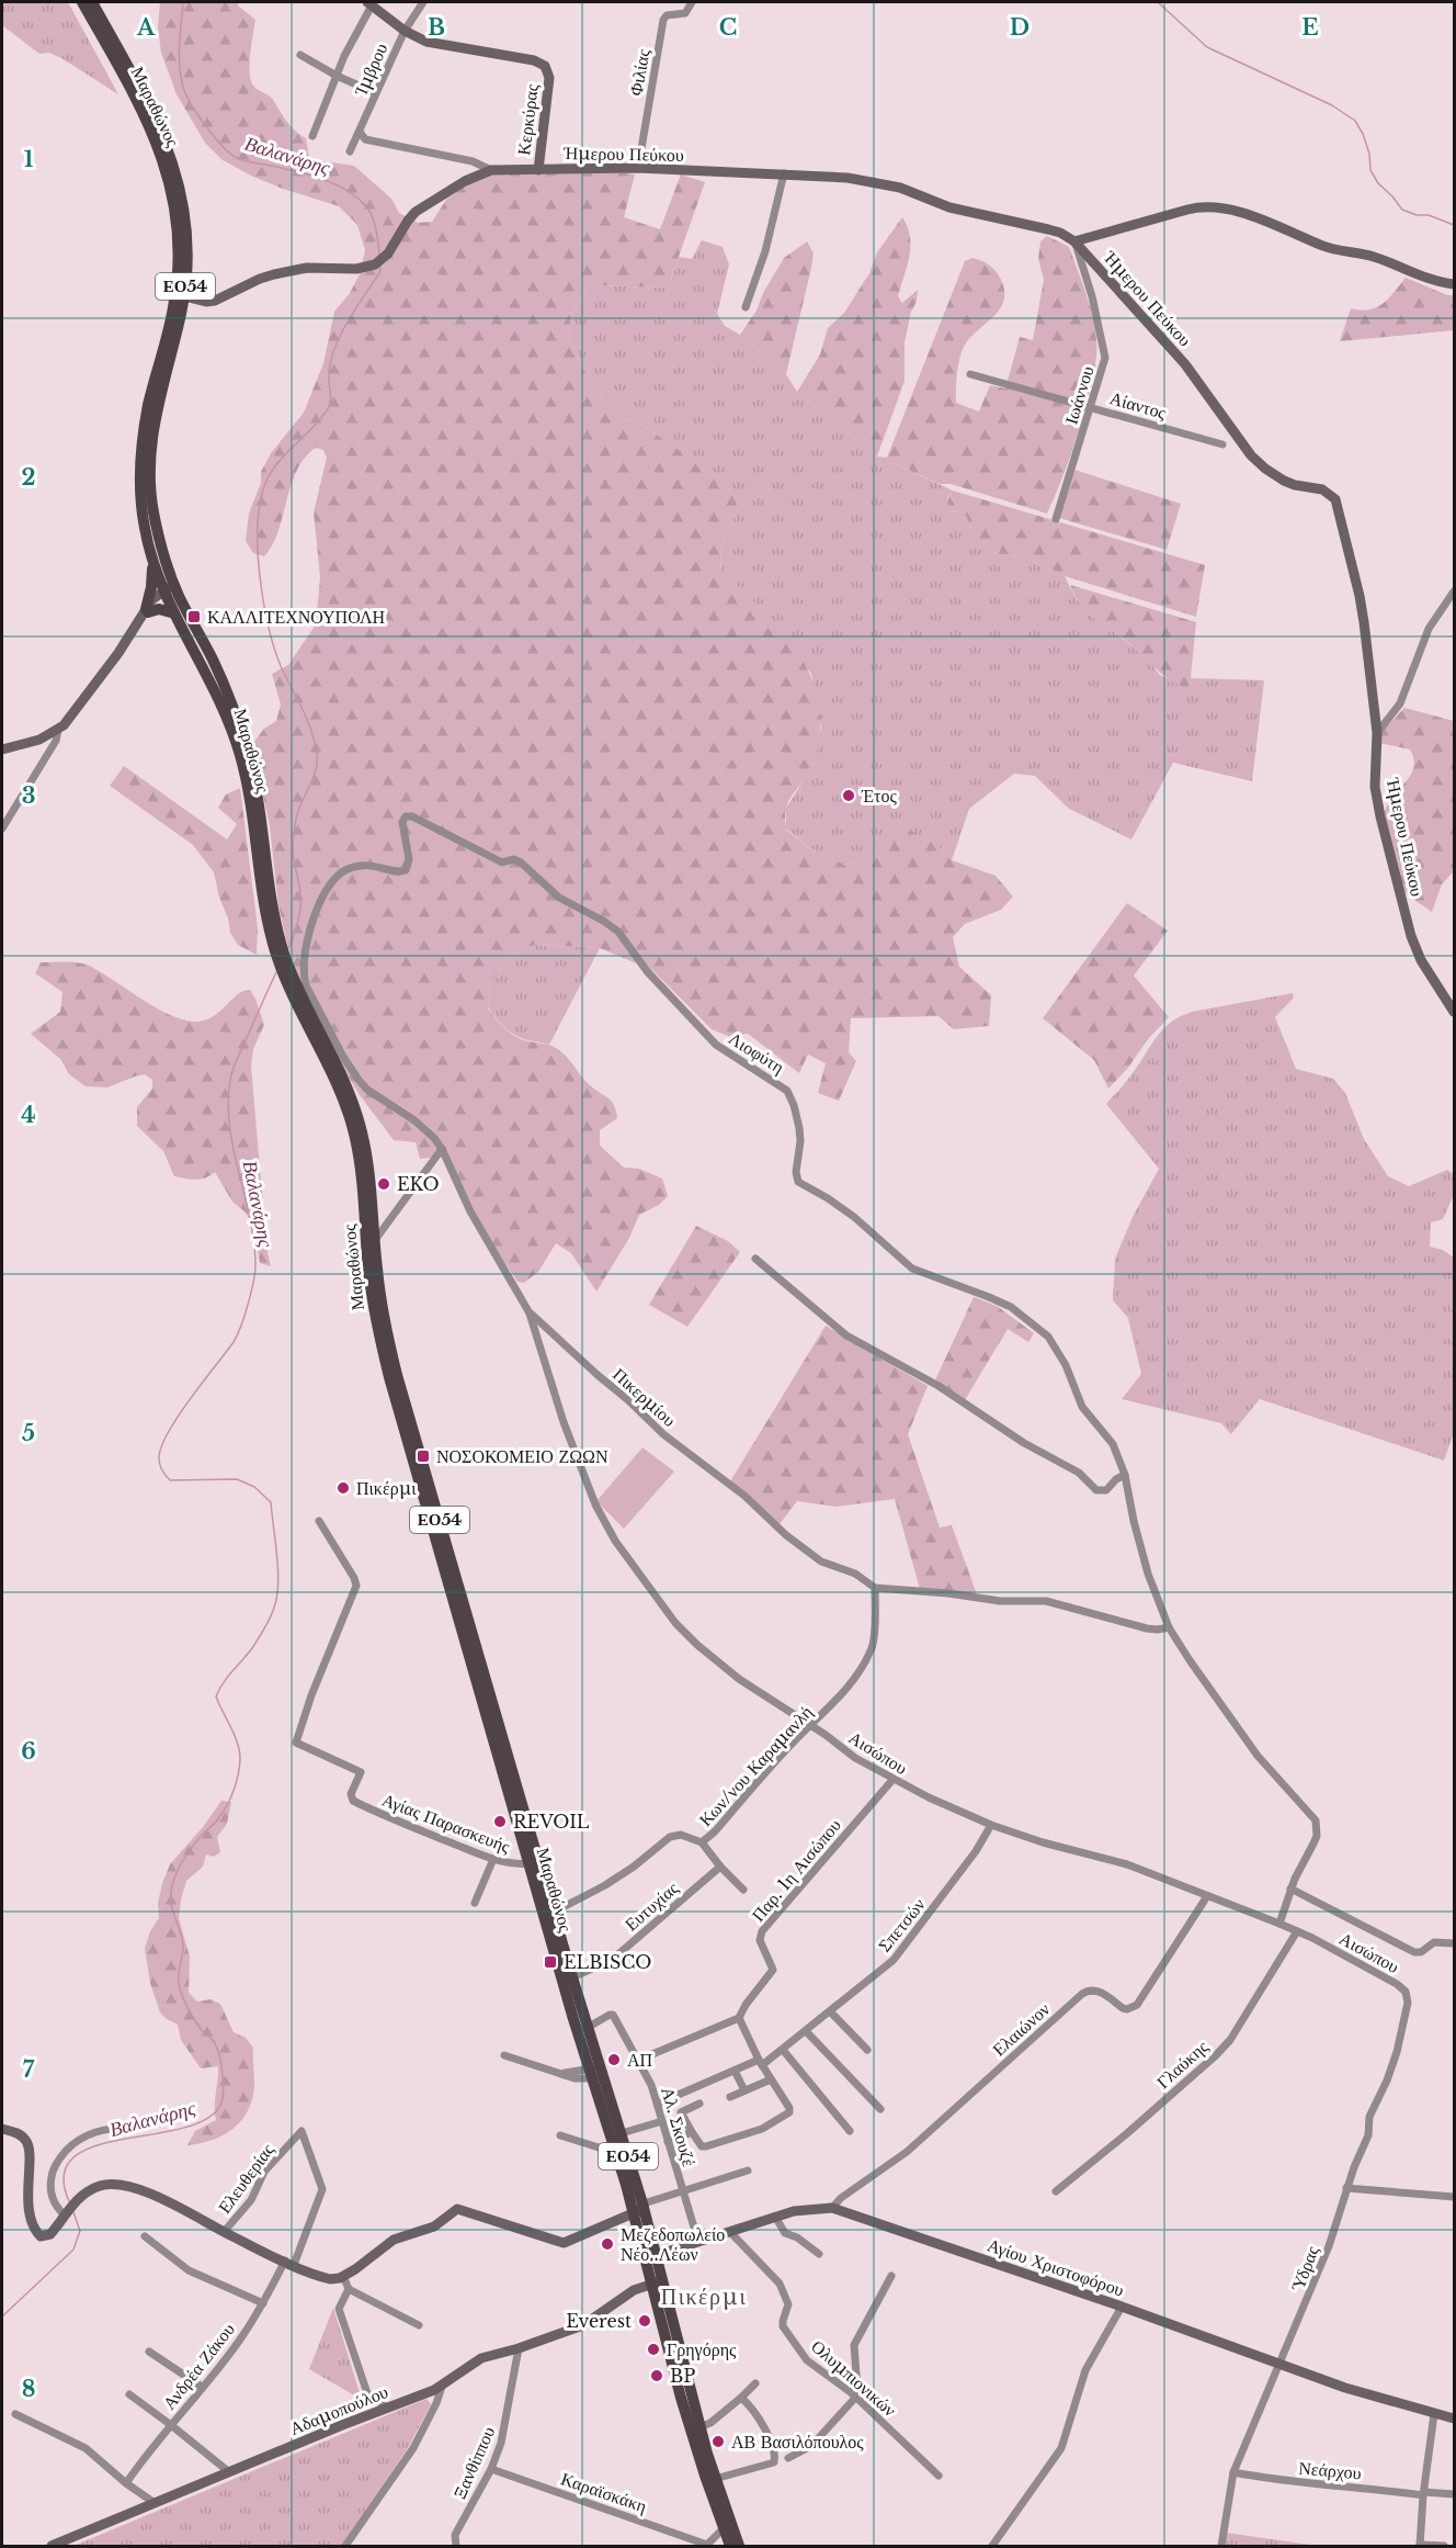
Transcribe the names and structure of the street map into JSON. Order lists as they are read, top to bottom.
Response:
{
  "streets": {
    "main road": ["Μαραθώνος", "ΕΟ54"],
    "street": [
      "Ίμβρου",
      "Φιλίας",
      "Κερκύρας",
      "Ήμερου Πεύκου",
      "Ιωάννου",
      "Αίαντος",
      "Λιοφύτη",
      "Πικερμίου",
      "Αισώπου",
      "Κων/νου Καραμανλή",
      "Αγίας Παρασκευής",
      "Παρ. 1η Αισώπου",
      "Ευτυχίας",
      "Σπετσών",
      "Ελαιώνον",
      "Γλαύκης",
      "Αλ. Σκουζέ",
      "Ελευθερίας",
      "Αγίου Χριστοφόρου",
      "Ύδρας",
      "Ανδρέα Ζάκου",
      "Ολυμπιονικών",
      "Αδαμοπούλου",
      "Ξανθίππου",
      "Νεάρχου",
      "Καραϊσκάκη"
    ]
  },
  "crossings": [
    ["Ίμβρου", "Κερκύρας"],
    ["Φιλίας", "Ήμερου Πεύκου"],
    ["Μαραθώνος", "Ήμερου Πεύκου"],
    ["Μαραθώνος", "Κων/νου Καραμανλή"],
    ["Μαραθώνος", "Αγίας Παρασκευής"],
    ["Μαραθώνος", "Ευτυχίας"],
    ["Μαραθώνος", "Αλ. Σκουζέ"],
    ["Μαραθώνος", "Αγίου Χριστοφόρου"],
    ["Μαραθώνος", "Αδαμοπούλου"],
    ["Μαραθώνος", "Καραϊσκάκη"],
    ["Κερκύρας", "Ήμερου Πεύκου"],
    ["Ήμερου Πεύκου", "Ιωάννου"],
    ["Ιωάννου", "Αίαντος"],
    ["Λιοφύτη", "Πικερμίου"],
    ["Πικερμίου", "Αισώπου"],
    ["Πικερμίου", "Κων/νου Καραμανλή"],
    ["Αισώπου", "Κων/νου Καραμανλή"],
    ["Αισώπου", "Παρ. 1η Αισώπου"],
    ["Αισώπου", "Σπετσών"],
    ["Αισώπου", "Ελαιώνον"],
    ["Αισώπου", "Γλαύκης"],
    ["Αισώπου", "Ύδρας"],
    ["Σπετσών", "Αλ. Σκουζέ"],
    ["Ελαιώνον", "Αγίου Χριστοφόρου"],
    ["Αλ. Σκουζέ", "Αγίου Χριστοφόρου"],
    ["Ελευθερίας", "Ανδρέα Ζάκου"],
    ["Αγίου Χριστοφόρου", "Ύδρας"],
    ["Αγίου Χριστοφόρου", "Ολυμπιονικών"],
    ["Ύδρας", "Νεάρχου"],
    ["Αδαμοπούλου", "Ξανθίππου"],
    ["Ξανθίππου", "Καραϊσκάκη"]
  ],
  "districts": ["Πικέρμι"],
  "water": ["Βαλανάρης"],
  "places": {
    "transit": ["ΚΑΛΛΙΤΕΧΝΟΥΠΟΛΗ", "ΝΟΣΟΚΟΜΕΙΟ ΖΩΩΝ", "ELBISCO"],
    "other": [
      "Έτος",
      "EKO",
      "Πικέρμι",
      "REVOIL",
      "ΑΠ",
      "Μεζεδοπωλείο Νέο..Λέων",
      "Everest",
      "Γρηγόρης",
      "BP",
      "ΑΒ Βασιλόπουλος"
    ]
  },
  "grid": {
    "columns": [
      "A",
      "B",
      "C",
      "D",
      "E"
    ],
    "rows": [
      "1",
      "2",
      "3",
      "4",
      "5",
      "6",
      "7",
      "8"
    ]
  }
}
